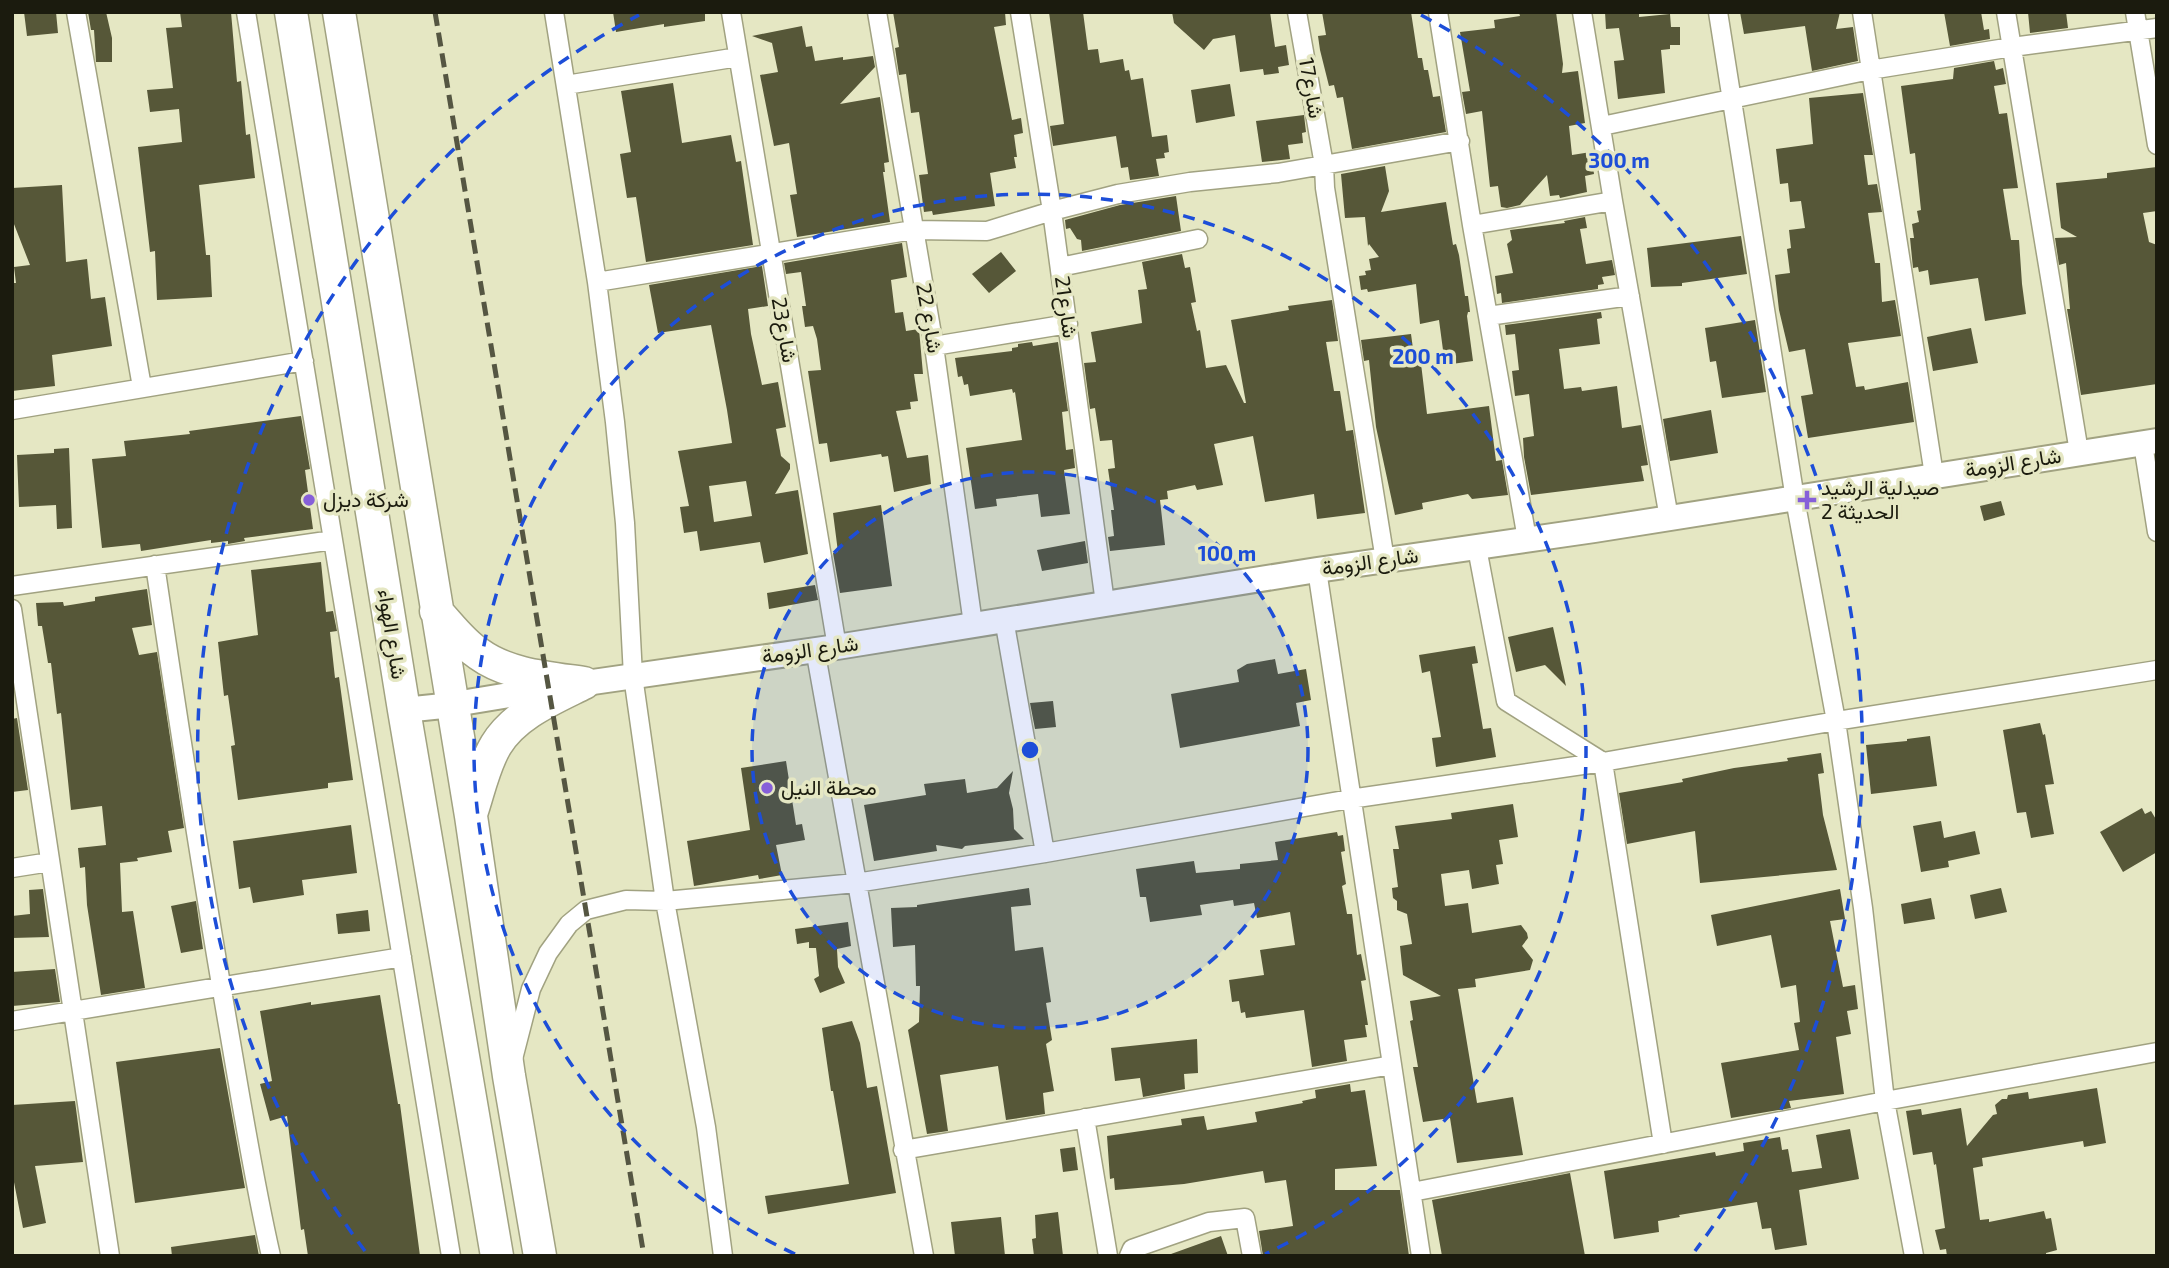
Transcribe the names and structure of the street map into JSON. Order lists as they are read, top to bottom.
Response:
{
  "streets": {
    "highway": ["شارع الهواء"],
    "street": [
      "شارع17",
      "شارع21",
      "شارع 22",
      "شارع23",
      "شارع الزومة"
    ]
  },
  "crossings": [
    ["شارع17", "شارع الزومة"],
    ["شارع21", "شارع الزومة"],
    ["شارع 22", "شارع الزومة"],
    ["شارع23", "شارع الزومة"],
    ["شارع الزومة", "شارع الهواء"]
  ],
  "places": {
    "other": ["شركة ديزل", "محطة النيل"],
    "health": ["صيدلية الرشيد الحديثة 2"]
  },
  "rings": ["300 m", "200 m", "100 m"]
}
